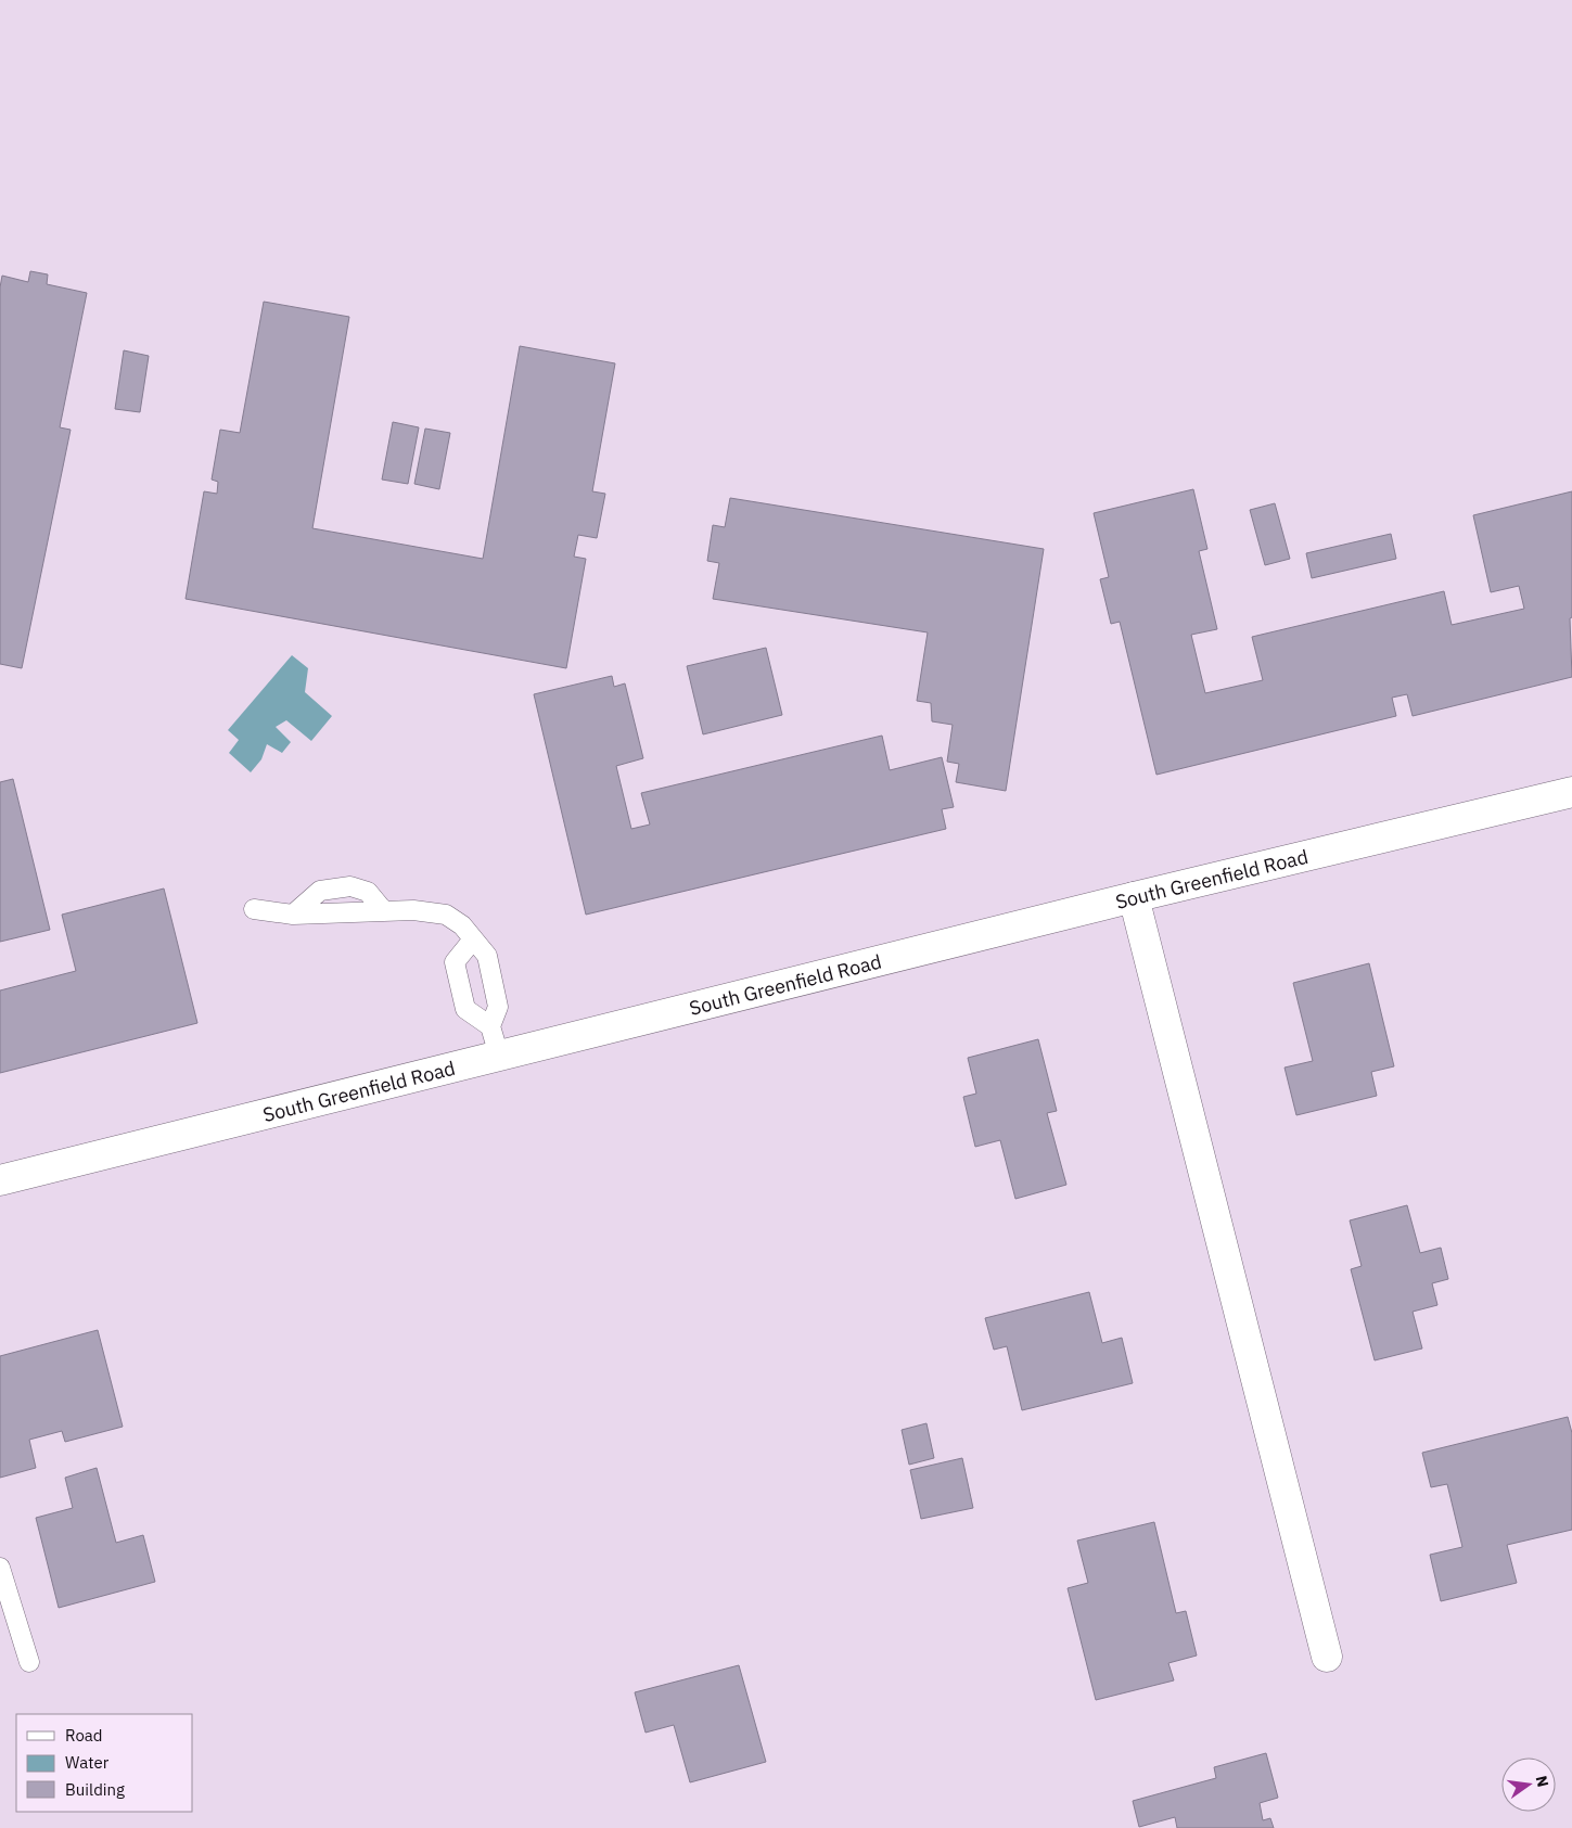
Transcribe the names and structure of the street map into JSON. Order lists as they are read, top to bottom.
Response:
{
  "streets": {
    "street": ["South Greenfield Road"]
  },
  "legend": ["Road", "Water", "Building"],
  "north": "right"
}
